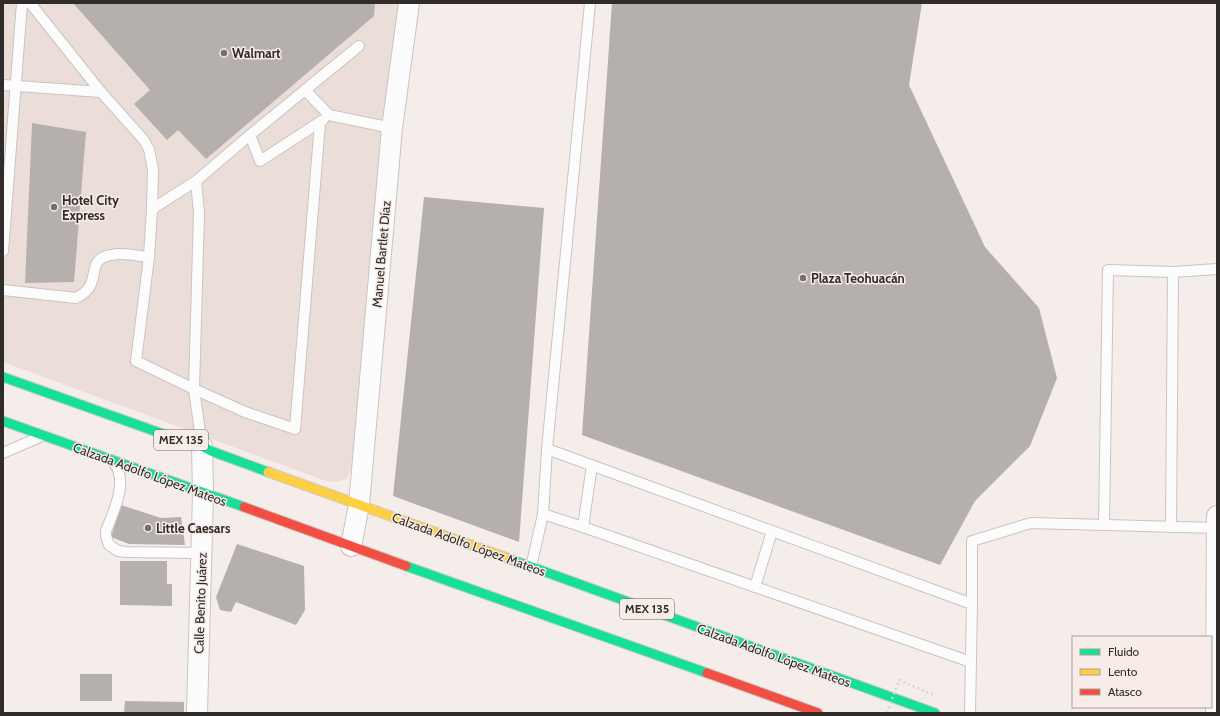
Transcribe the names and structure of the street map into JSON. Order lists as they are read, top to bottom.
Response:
{
  "streets": {
    "main road": ["MEX 135", "Calzada Adolfo López Mateos"],
    "street": ["Manuel Bartlet Díaz", "Calle Benito Juárez"]
  },
  "crossings": [
    ["Manuel Bartlet Díaz", "Calzada Adolfo López Mateos"],
    ["Calzada Adolfo López Mateos", "Calle Benito Juárez"]
  ],
  "places": [
    "Walmart",
    "Hotel City Express",
    "Plaza Teohuacán",
    "Little Caesars"
  ],
  "legend": ["Fluido", "Lento", "Atasco"]
}
